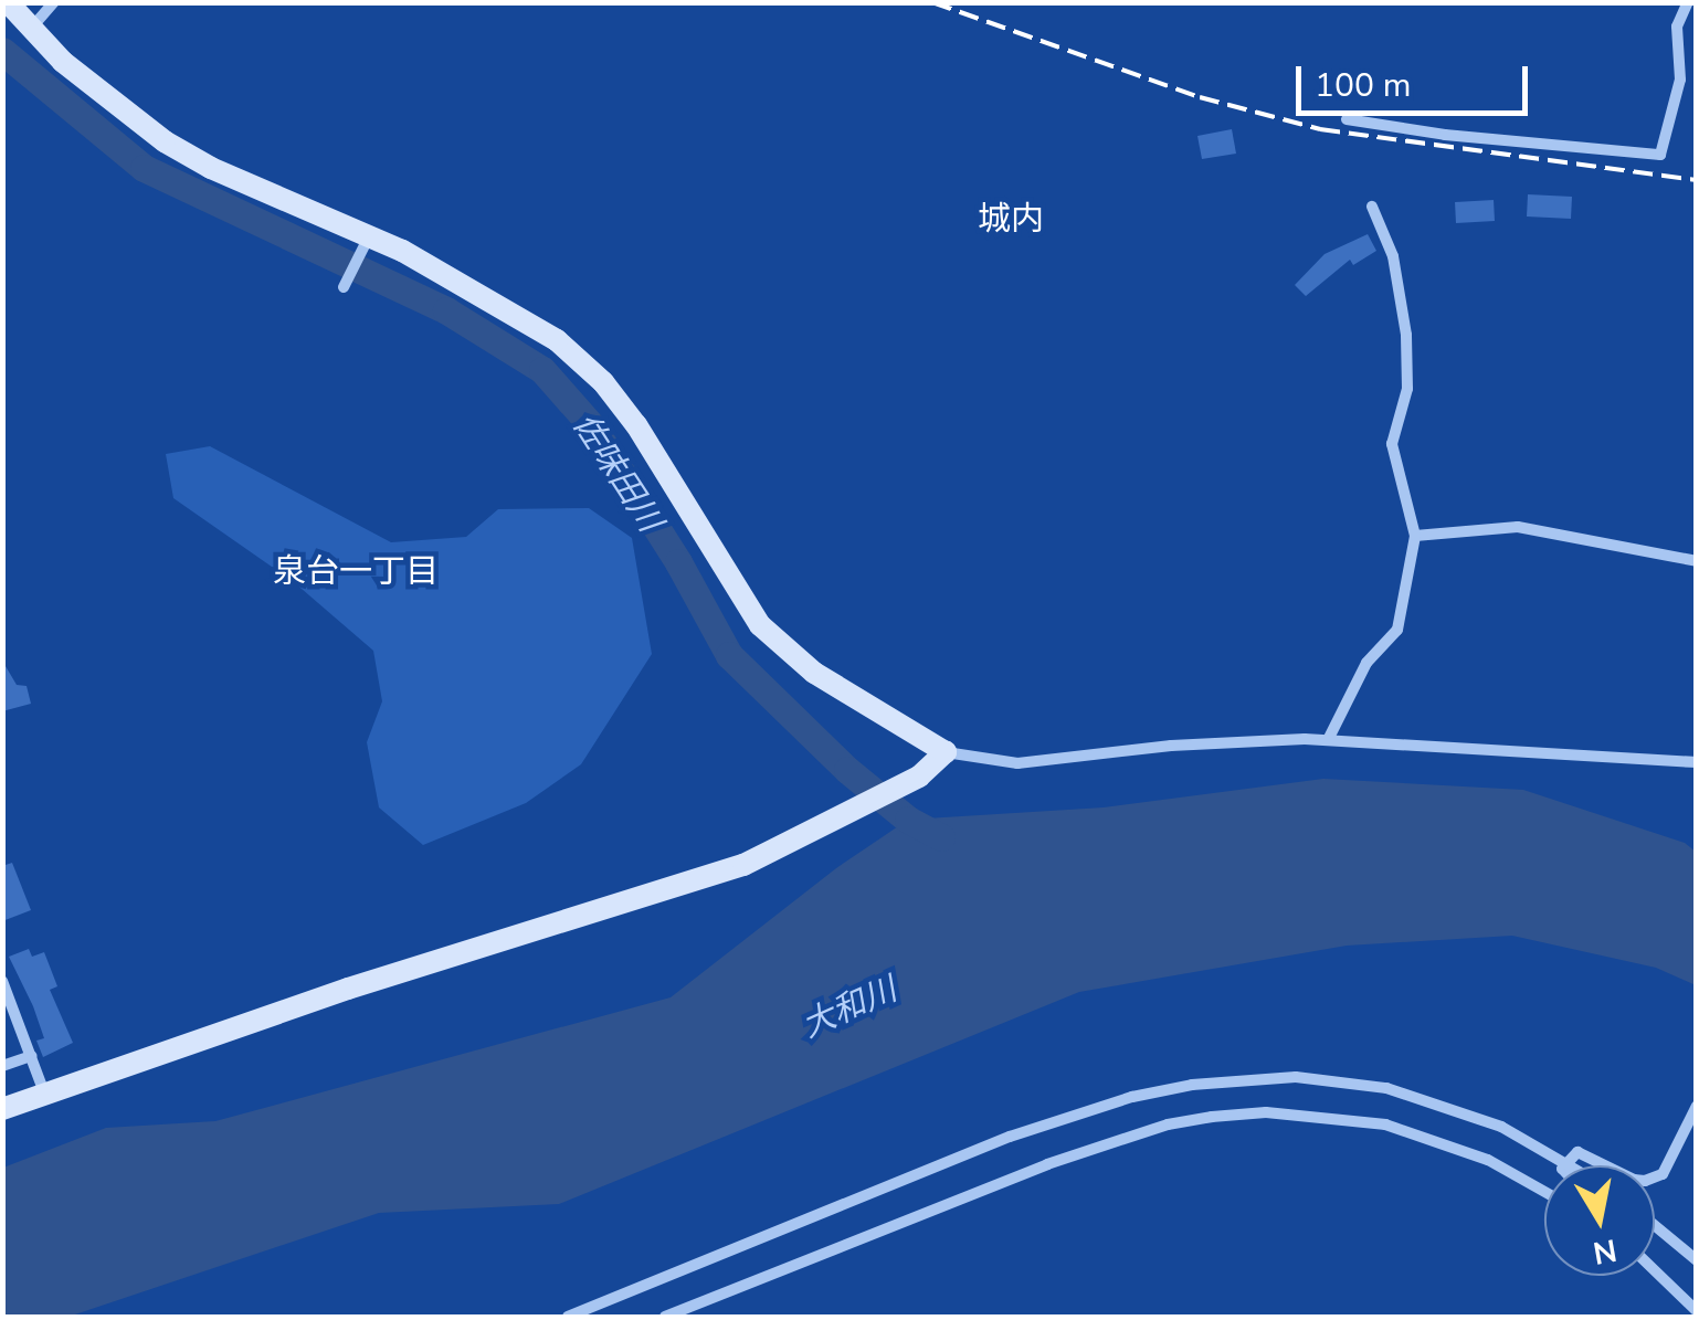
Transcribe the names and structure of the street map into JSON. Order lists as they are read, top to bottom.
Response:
{
  "districts": ["城内", "泉台一丁目"],
  "water": ["佐味田川", "大和川"],
  "scale_bar": "100 m",
  "north": "bottom"
}
